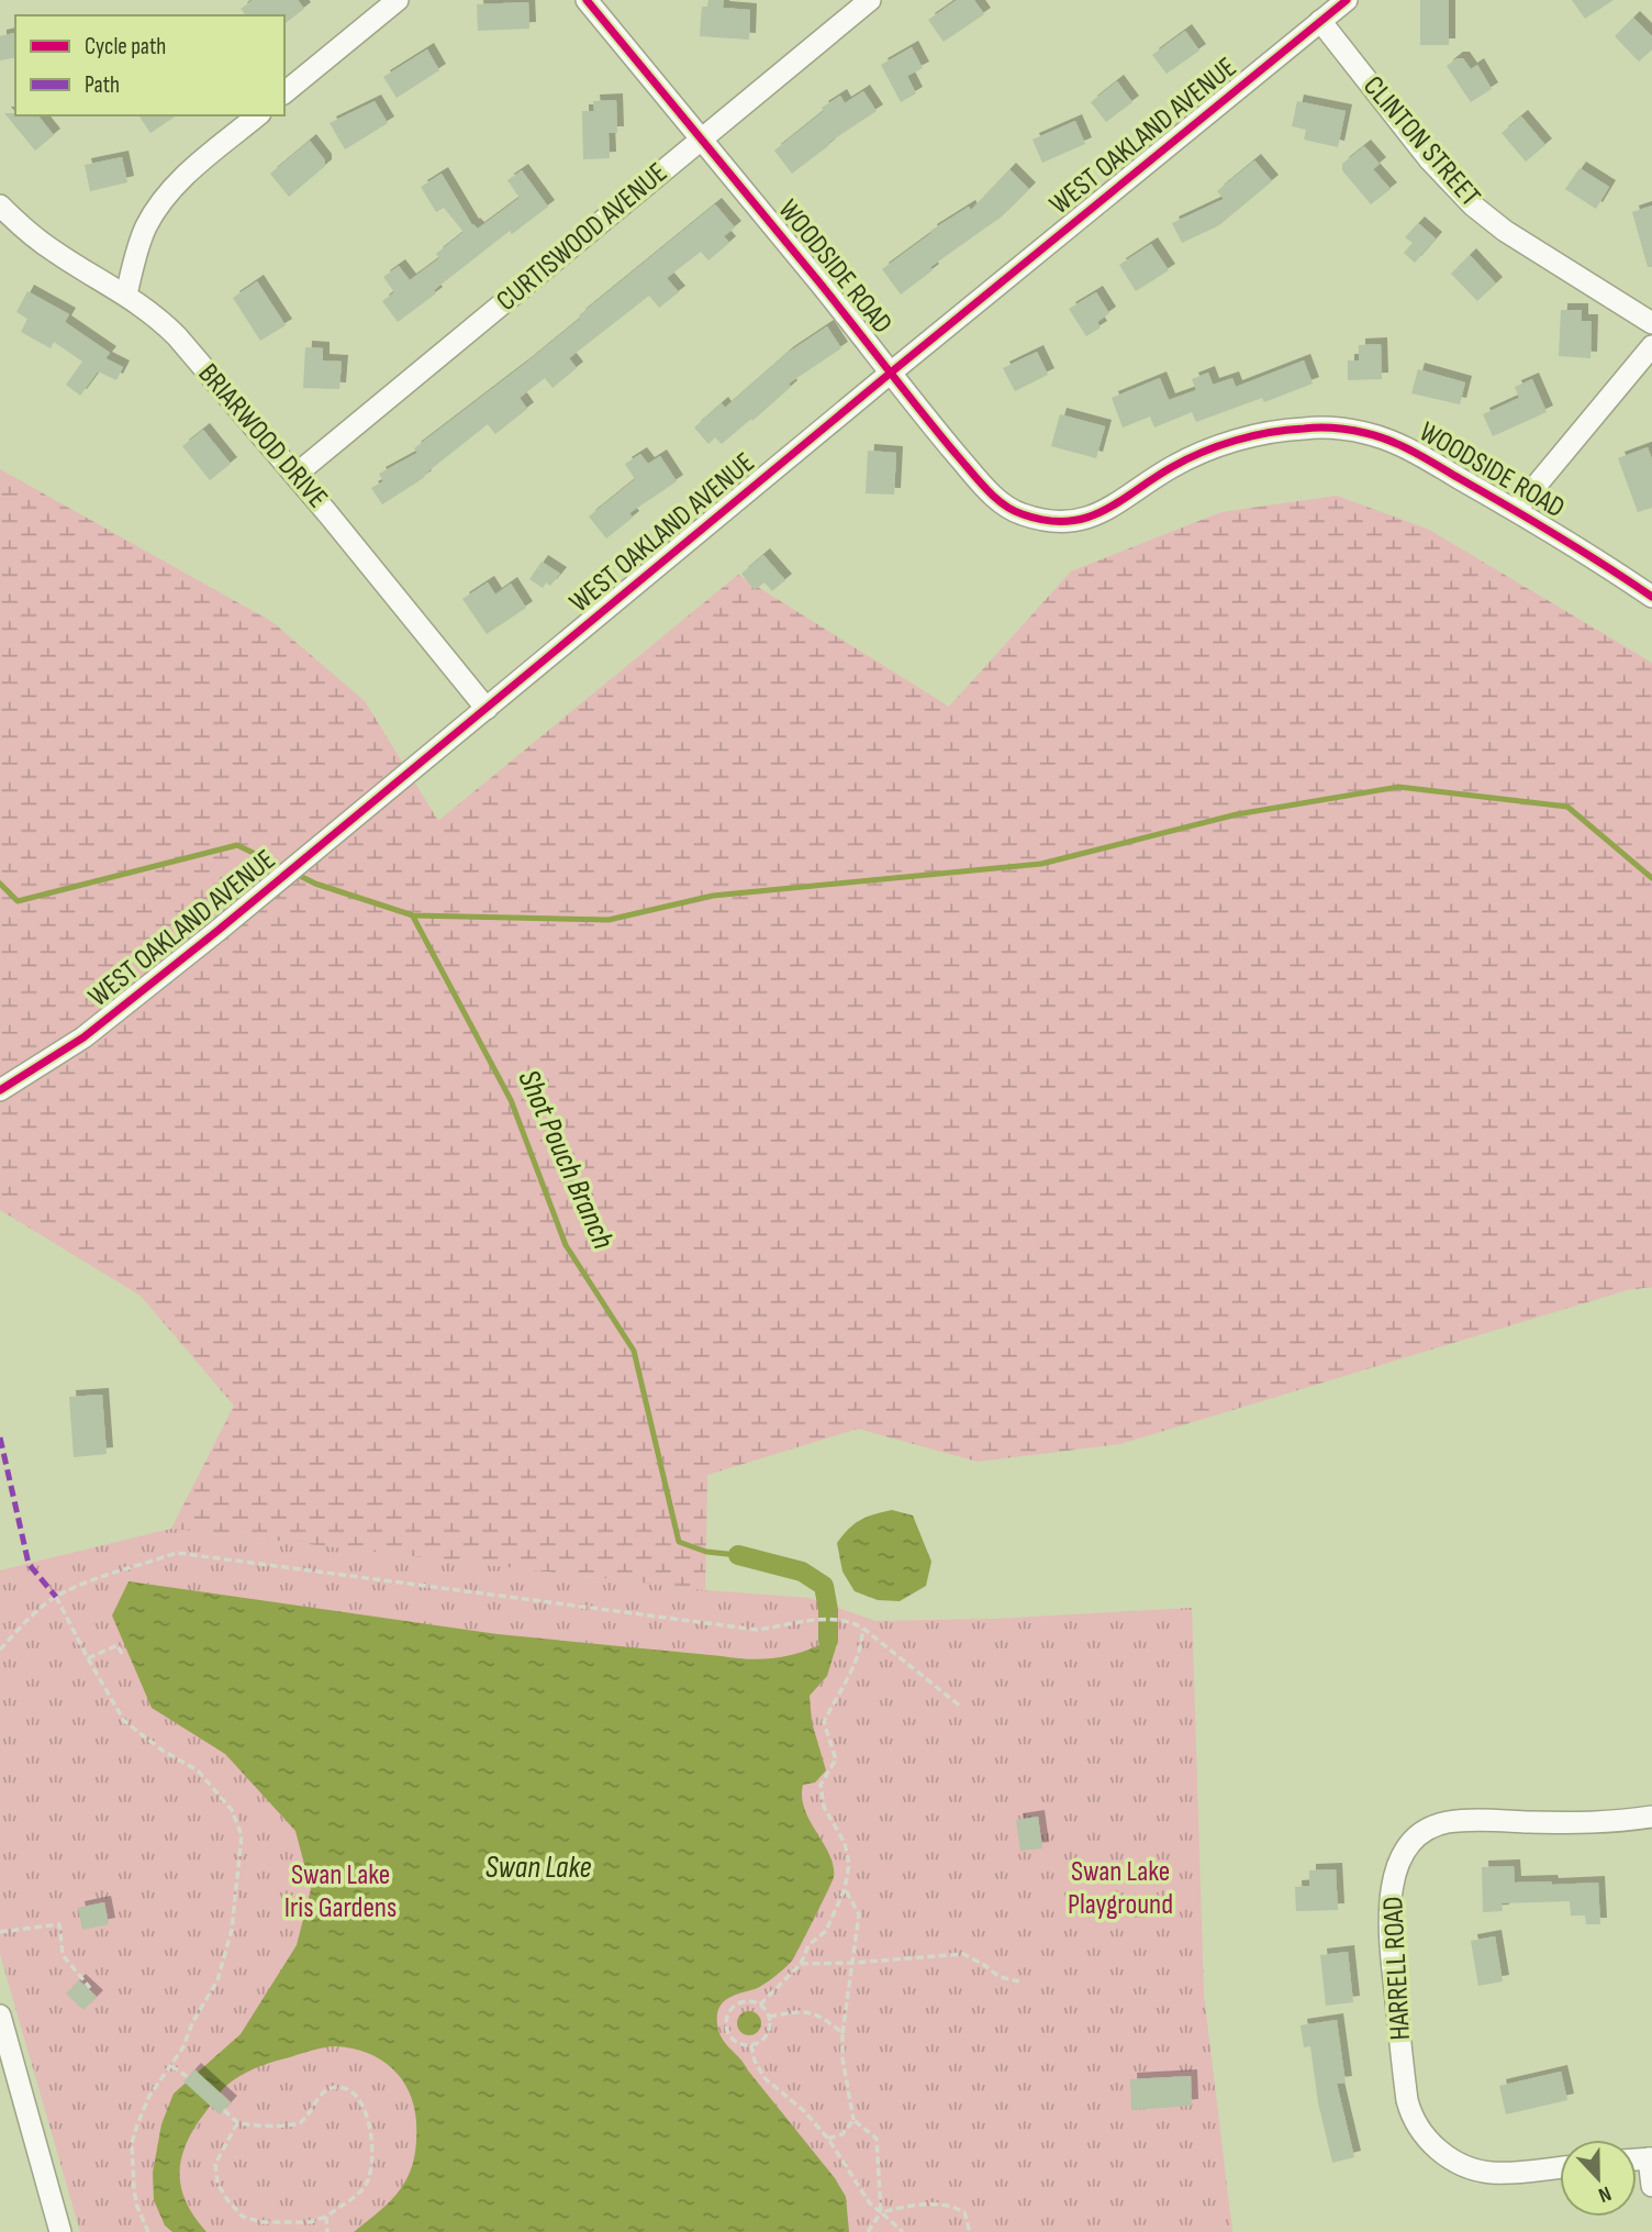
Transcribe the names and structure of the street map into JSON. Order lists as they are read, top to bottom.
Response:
{
  "streets": {
    "street": [
      "WEST OAKLAND AVENUE",
      "CLINTON STREET",
      "CURTISWOOD AVENUE",
      "WOODSIDE ROAD",
      "BRIARWOOD DRIVE",
      "HARRELL ROAD"
    ]
  },
  "crossings": [
    ["WEST OAKLAND AVENUE", "CLINTON STREET"],
    ["WEST OAKLAND AVENUE", "WOODSIDE ROAD"],
    ["WEST OAKLAND AVENUE", "BRIARWOOD DRIVE"],
    ["CURTISWOOD AVENUE", "WOODSIDE ROAD"],
    ["CURTISWOOD AVENUE", "BRIARWOOD DRIVE"]
  ],
  "water": ["Shot Pouch Branch", "Swan Lake"],
  "parks": ["Swan Lake Playground", "Swan Lake Iris Gardens"],
  "legend": ["Cycle path", "Path"],
  "north": "bottom"
}
